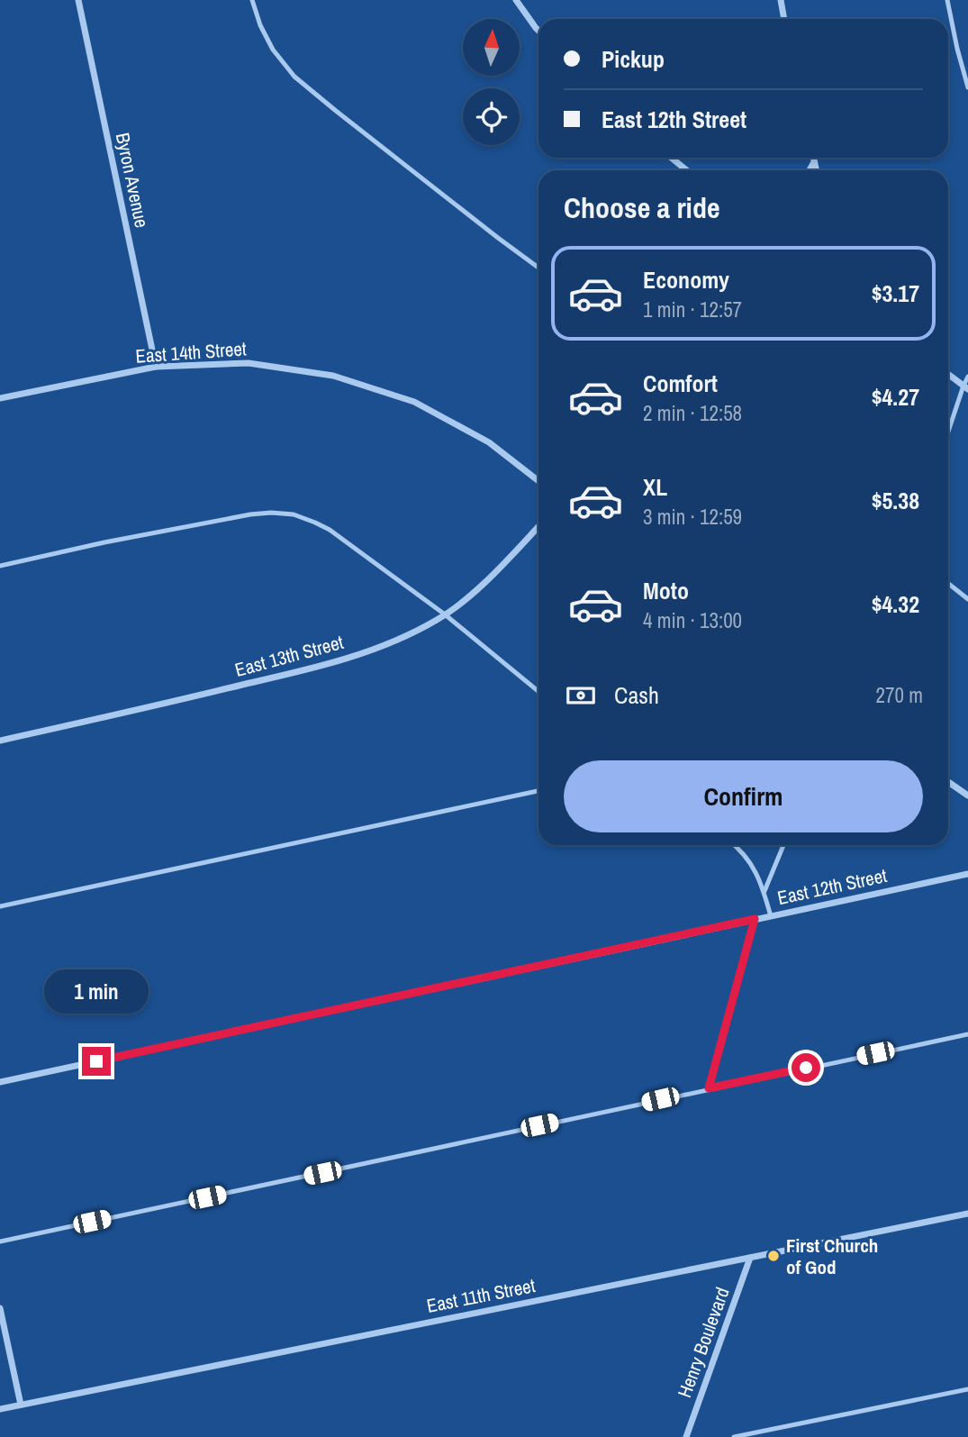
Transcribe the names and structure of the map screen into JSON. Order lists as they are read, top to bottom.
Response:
{
  "streets": {
    "street": [
      "Byron Avenue",
      "East 14th Street",
      "East 13th Street",
      "East 12th Street",
      "East 11th Street",
      "Henry Boulevard"
    ]
  },
  "crossings": [
    ["Byron Avenue", "East 14th Street"],
    ["East 11th Street", "Henry Boulevard"]
  ],
  "places": ["First Church of God"],
  "north": "top",
  "page": {
    "banner": ["Pickup", "East 12th Street"],
    "heading": "Choose a ride",
    "list": [
      {
        "name": "Economy",
        "note": "1 min · 12:57",
        "value": "$3.17"
      },
      {
        "name": "Comfort",
        "note": "2 min · 12:58",
        "value": "$4.27"
      },
      {
        "name": "XL",
        "note": "3 min · 12:59",
        "value": "$5.38"
      },
      {
        "name": "Moto",
        "note": "4 min · 13:00",
        "value": "$4.32"
      }
    ],
    "pay": ["Cash", "270 m"],
    "buttons": "Confirm",
    "bubble": "1 min"
  }
}
